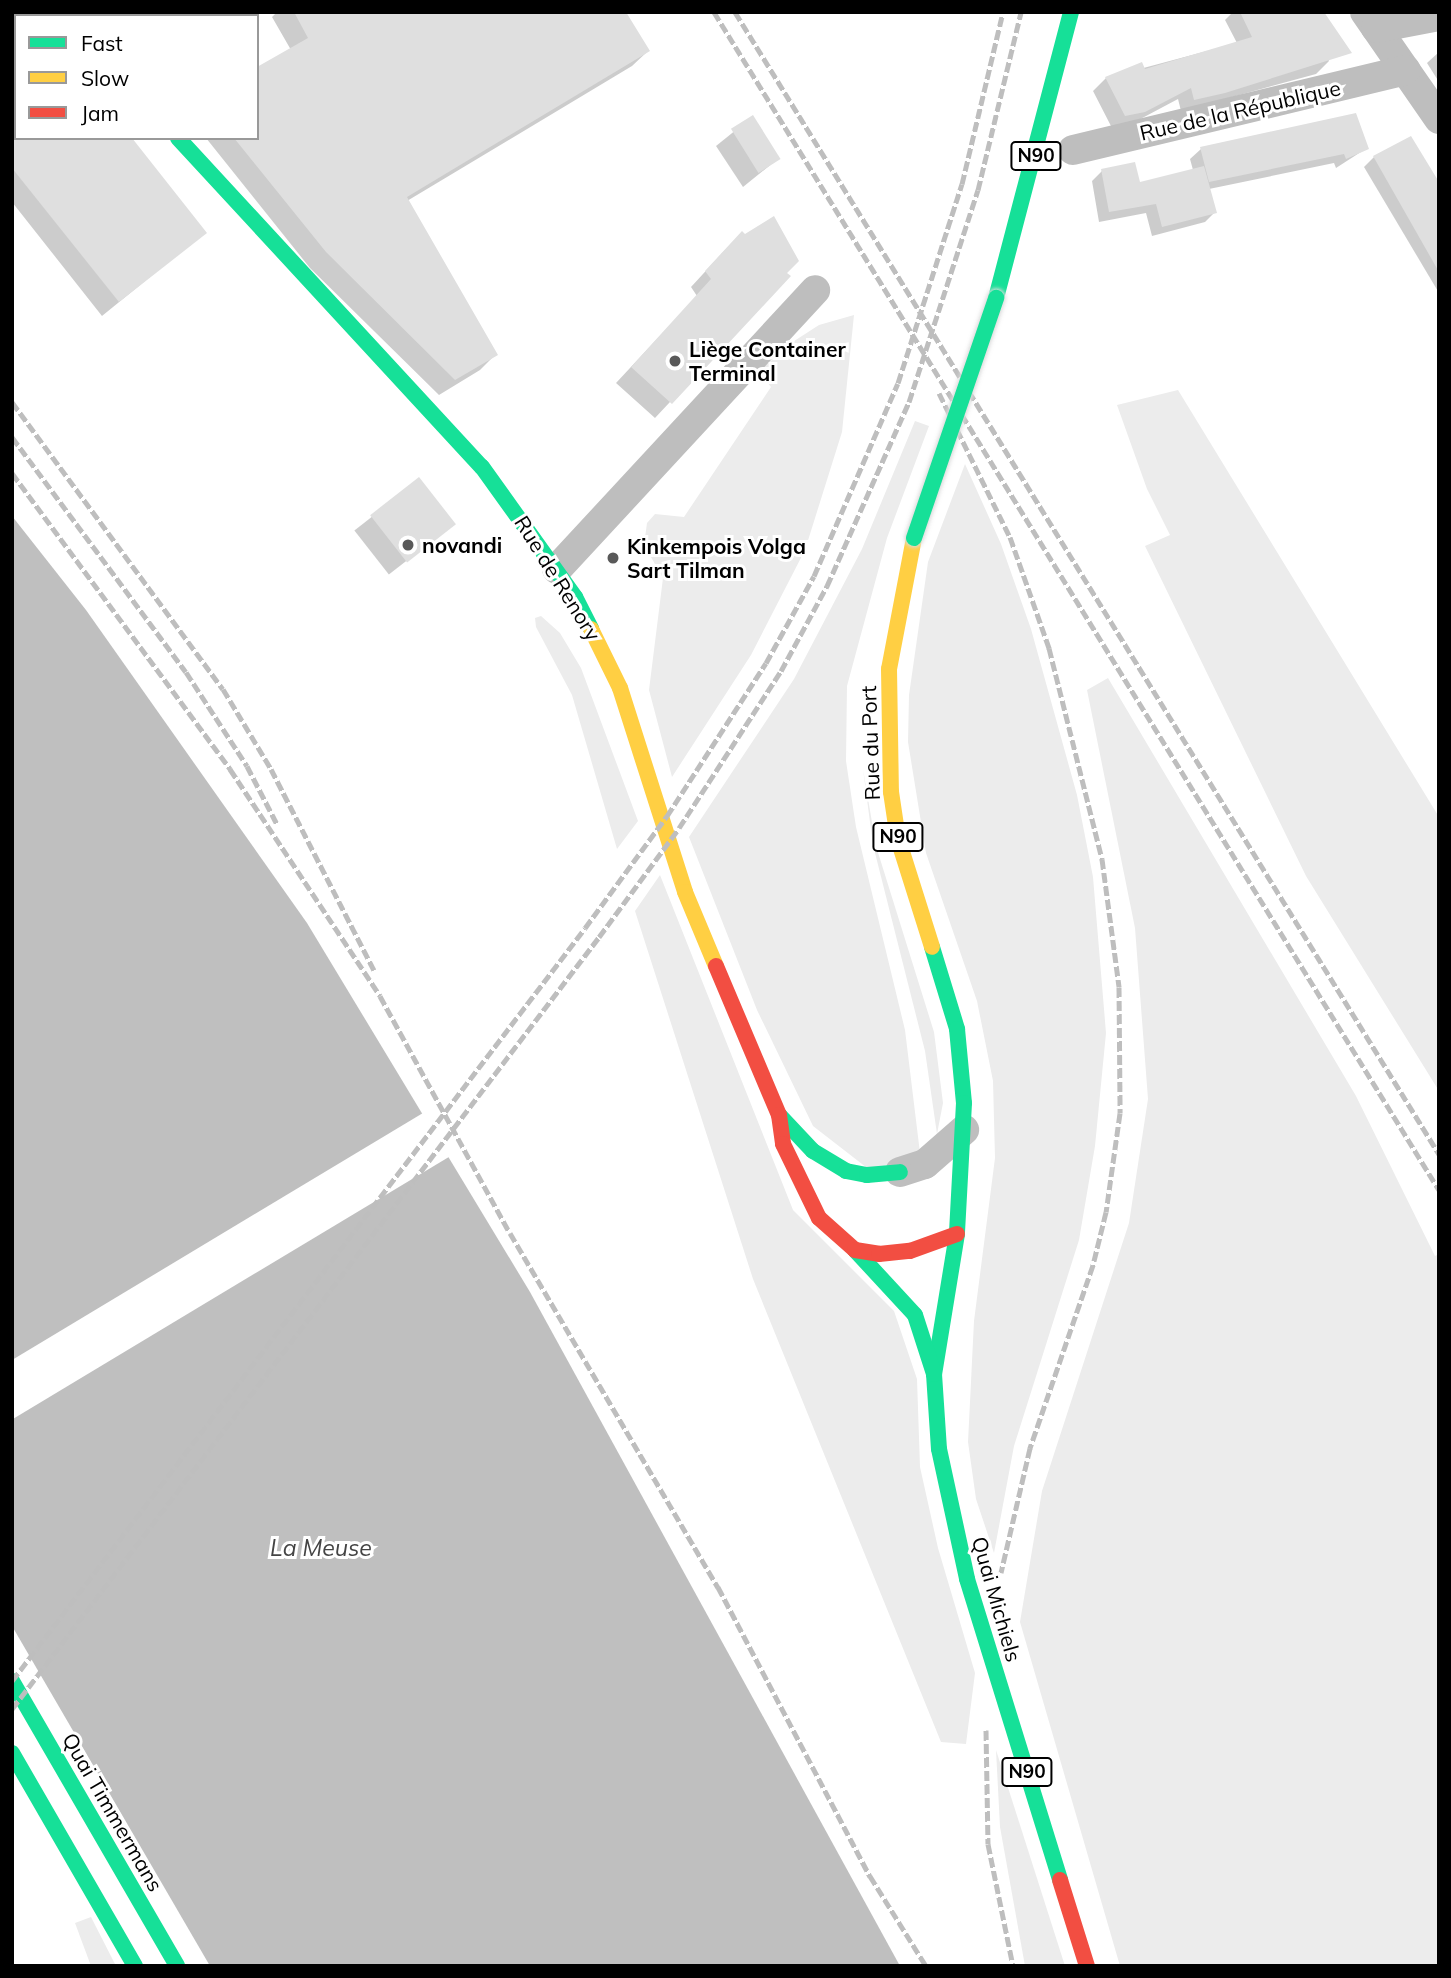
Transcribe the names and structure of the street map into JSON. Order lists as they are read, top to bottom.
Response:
{
  "streets": {
    "main road": [
      "N90",
      "Rue de Renory",
      "Rue du Port",
      "Quai Michiels",
      "Quai Timmermans"
    ],
    "street": ["Rue de la République"]
  },
  "crossings": [
    ["Rue de Renory", "Rue du Port"],
    ["Rue de Renory", "Quai Michiels"],
    ["Rue du Port", "Quai Michiels"]
  ],
  "water": ["La Meuse"],
  "places": ["Liège Container Terminal", "novandi", "Kinkempois Volga Sart Tilman"],
  "legend": ["Fast", "Slow", "Jam"]
}
